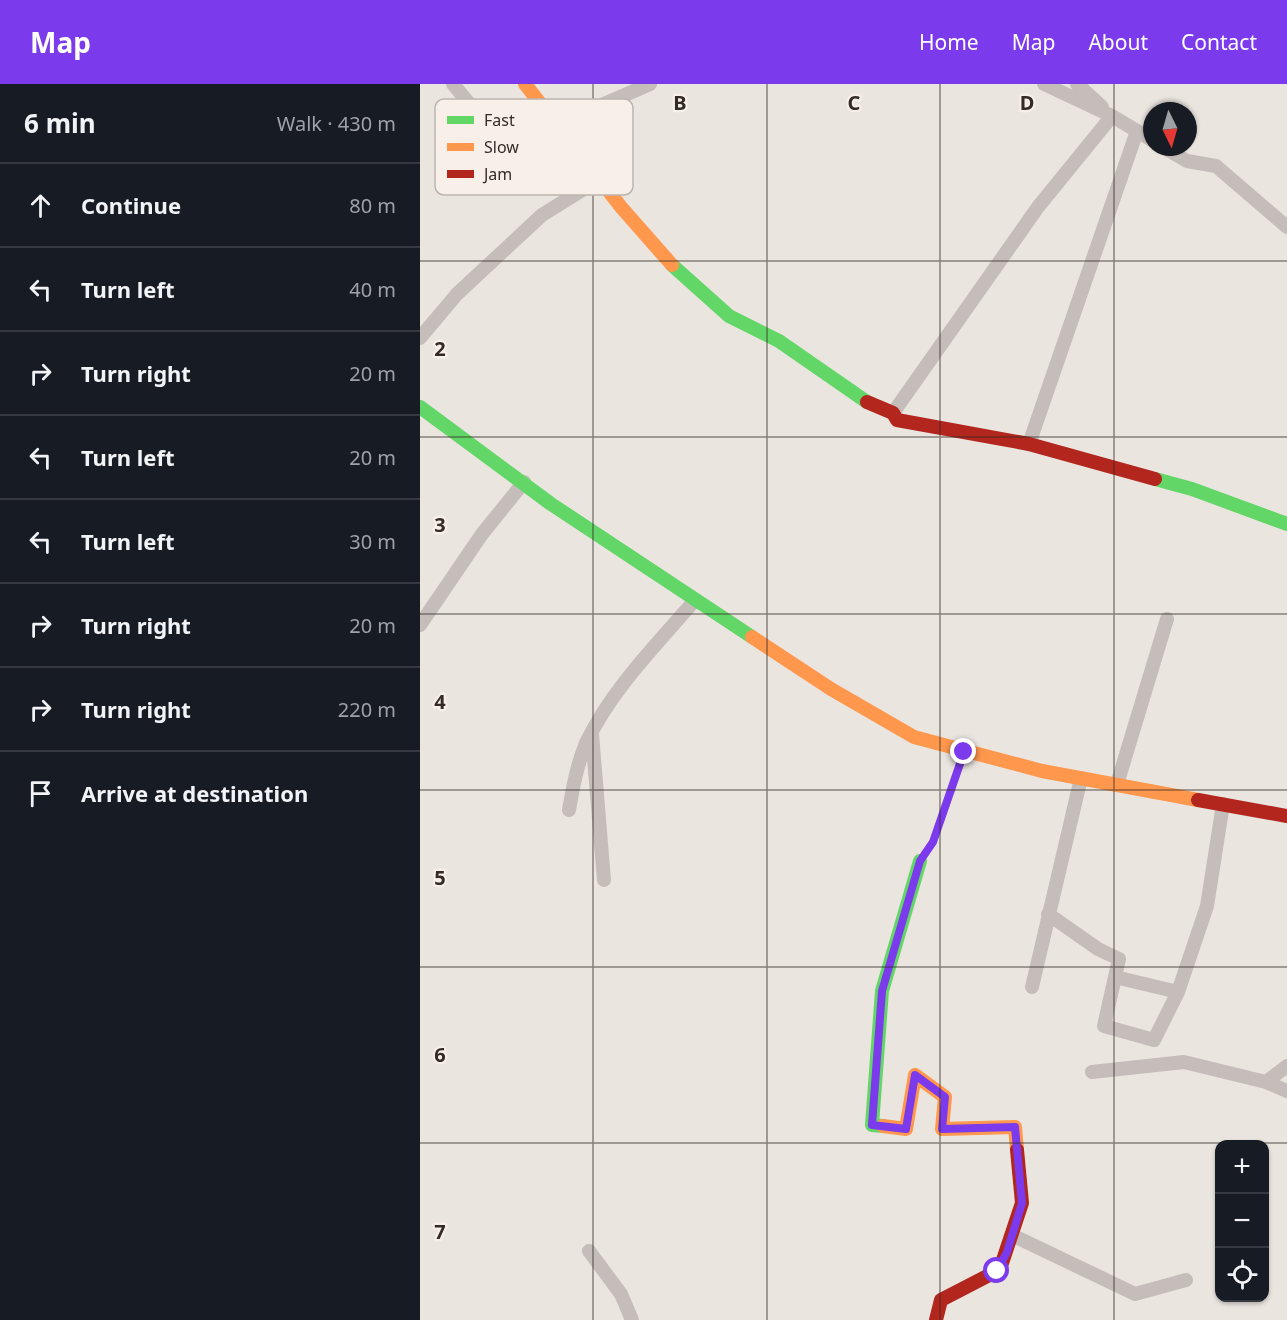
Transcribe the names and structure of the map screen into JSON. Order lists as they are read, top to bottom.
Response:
{
  "legend": ["Fast", "Slow", "Jam"],
  "north": "bottom",
  "page": {
    "header": "Map",
    "nav": [
      "Home",
      "Map",
      "About",
      "Contact"
    ],
    "heading": ["6 min", "Walk · 430 m"],
    "list": [
      ["Continue", "80 m"],
      ["Turn left", "40 m"],
      ["Turn right", "20 m"],
      ["Turn left", "20 m"],
      ["Turn left", "30 m"],
      ["Turn right", "20 m"],
      ["Turn right", "220 m"],
      "Arrive at destination"
    ],
    "map_buttons": ["+", "−"]
  },
  "grid": {
    "columns": ["B", "C", "D"],
    "rows": [
      "2",
      "3",
      "4",
      "5",
      "6",
      "7"
    ]
  }
}
